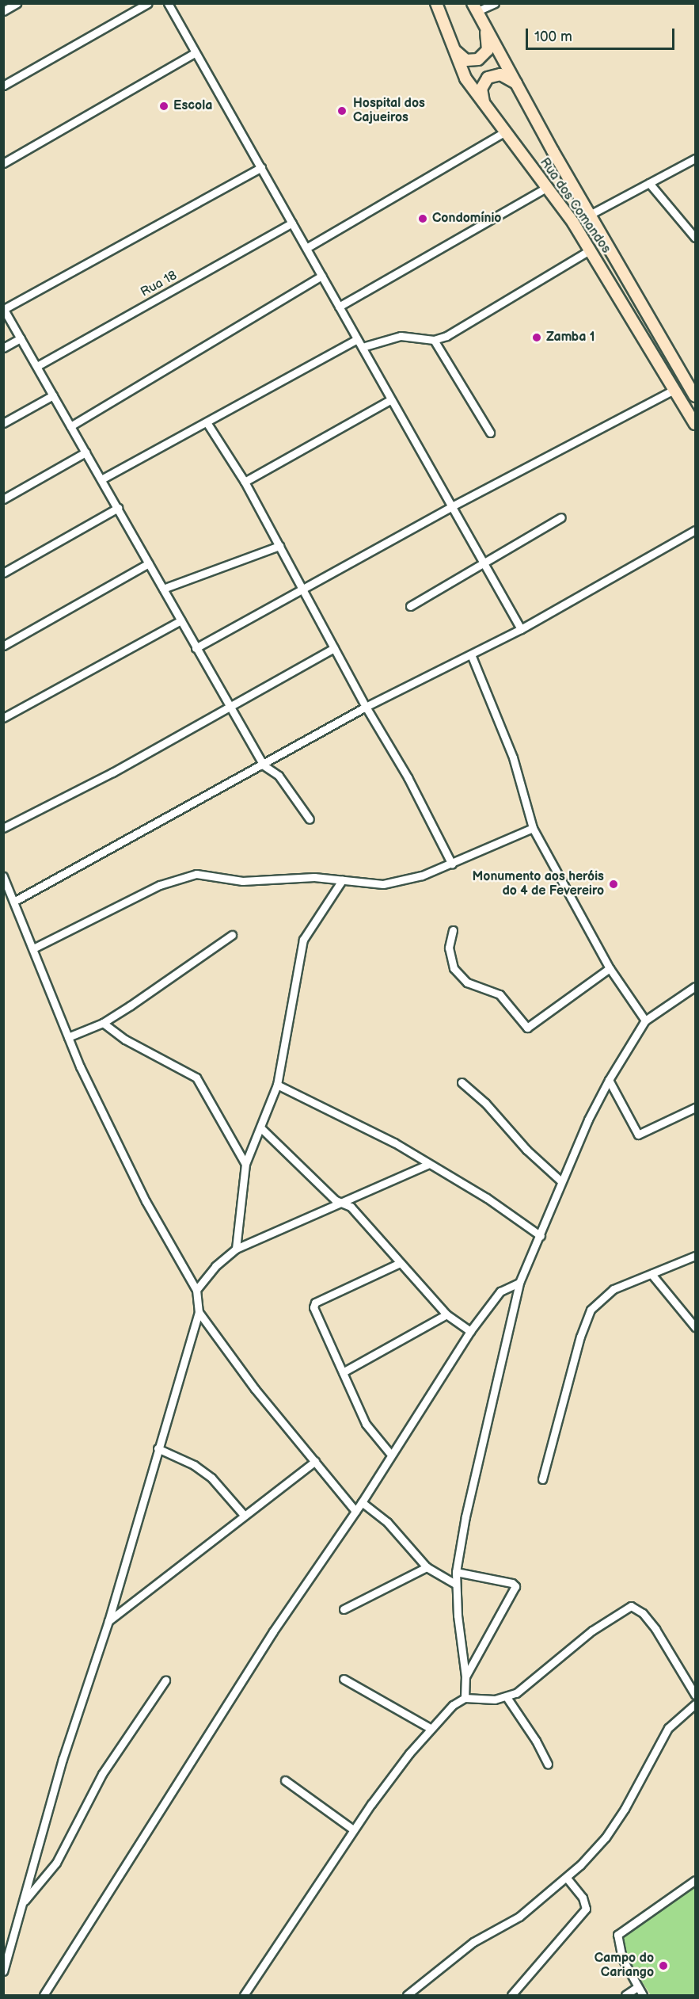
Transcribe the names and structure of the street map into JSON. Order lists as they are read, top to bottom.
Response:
{
  "streets": {
    "main road": ["Rua dos Comandos"],
    "street": ["Rua 18"]
  },
  "places": [
    "Escola",
    "Hospital dos Cajueiros",
    "Condomínio",
    "Zamba 1",
    "Monumento aos heróis do 4 de Fevereiro",
    "Campo do Cariango"
  ],
  "scale_bar": "100 m"
}
